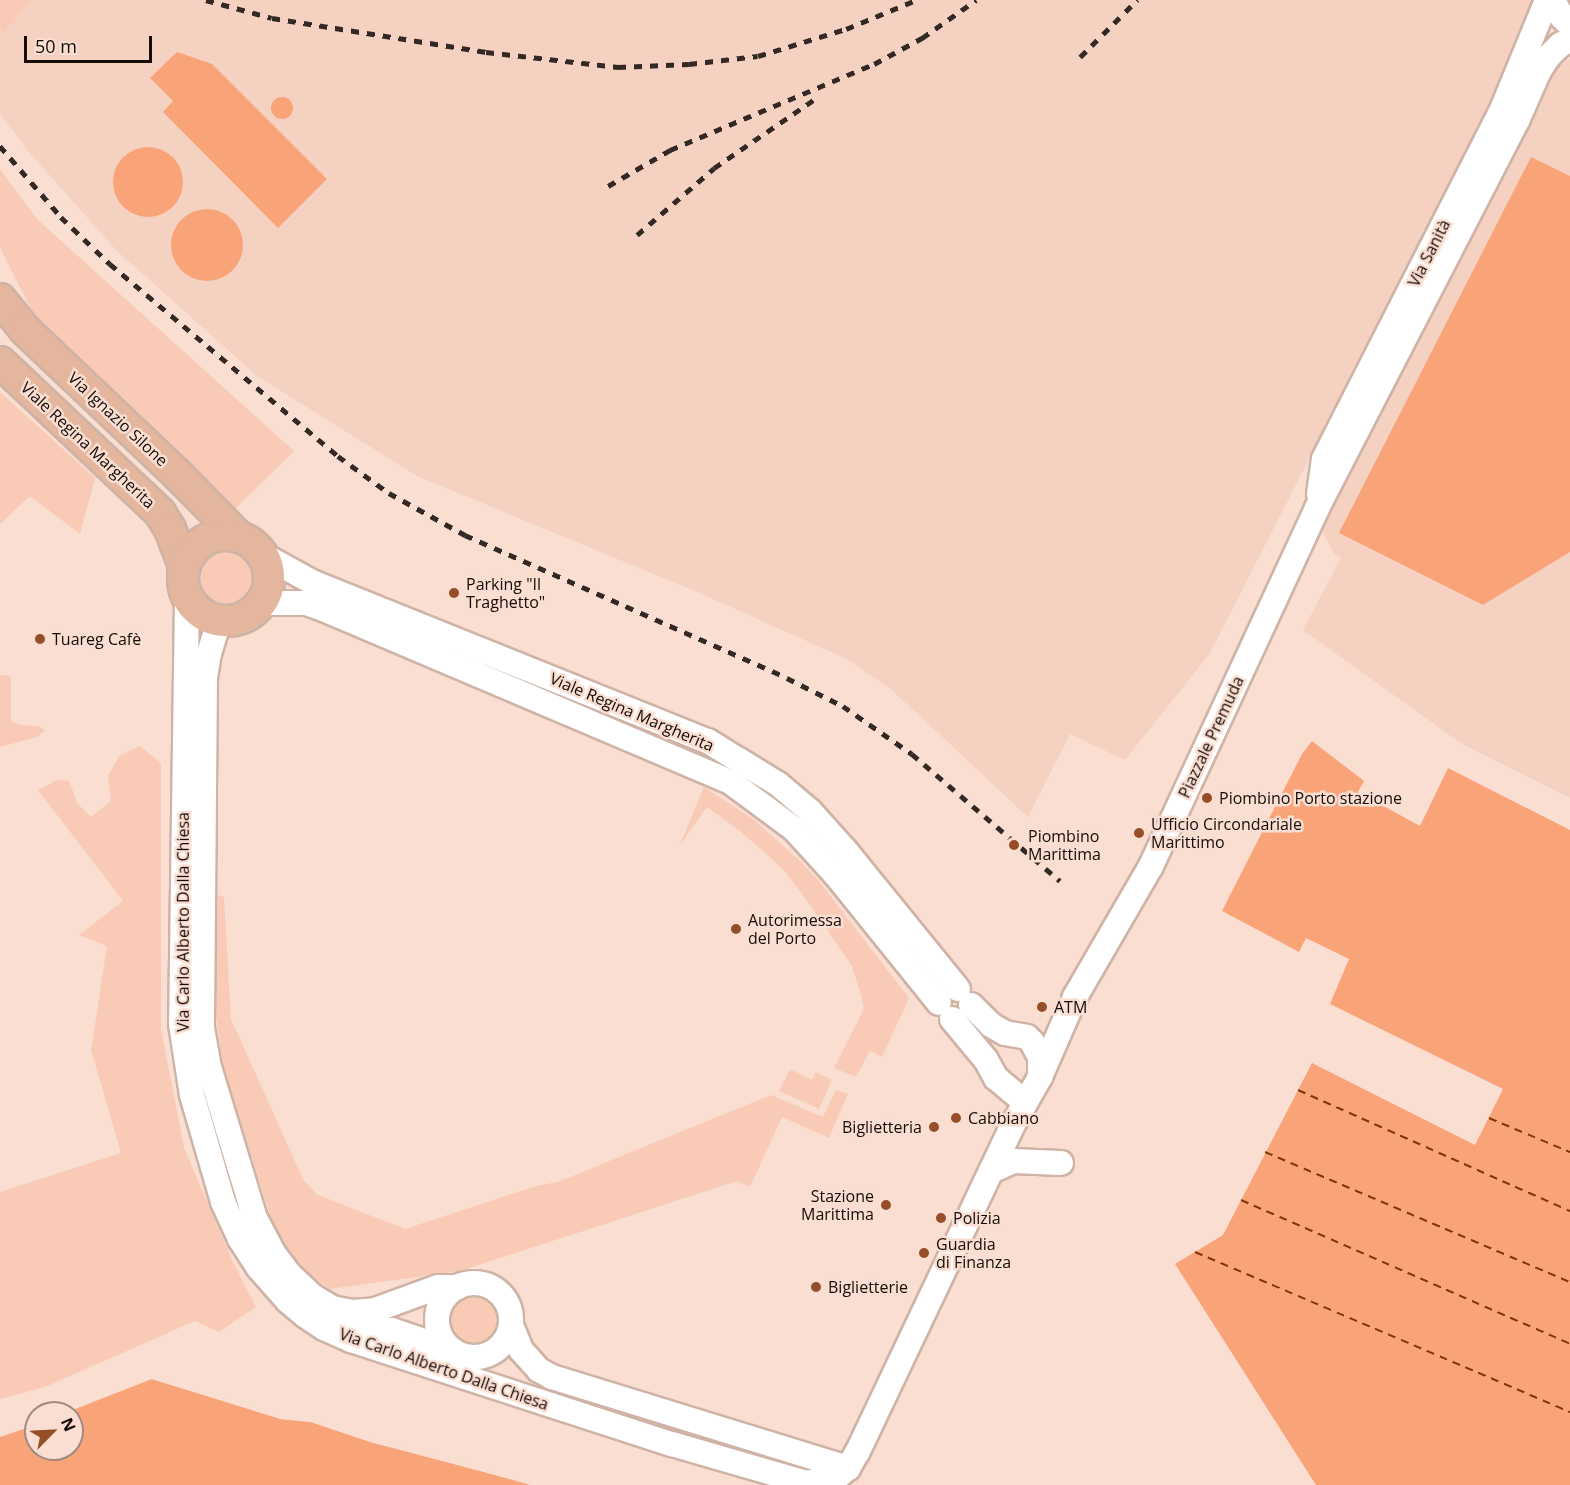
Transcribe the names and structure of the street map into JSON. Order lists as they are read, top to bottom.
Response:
{
  "streets": {
    "main road": ["Via Ignazio Silone", "Viale Regina Margherita"],
    "street": ["Via Sanità", "Piazzale Premuda", "Via Carlo Alberto Dalla Chiesa"]
  },
  "crossings": [
    ["Via Sanità", "Piazzale Premuda"],
    ["Via Ignazio Silone", "Viale Regina Margherita"],
    ["Via Ignazio Silone", "Via Carlo Alberto Dalla Chiesa"],
    ["Viale Regina Margherita", "Piazzale Premuda"],
    ["Viale Regina Margherita", "Via Carlo Alberto Dalla Chiesa"]
  ],
  "places": [
    "Parking \"Il Traghetto\"",
    "Tuareg Cafè",
    "Piombino Porto stazione",
    "Ufficio Circondariale Marittimo",
    "Piombino Marittima",
    "Autorimessa del Porto",
    "ATM",
    "Cabbiano",
    "Biglietteria",
    "Stazione Marittima",
    "Polizia",
    "Guardia di Finanza",
    "Biglietterie"
  ],
  "scale_bar": "50 m",
  "north": "top right"
}
